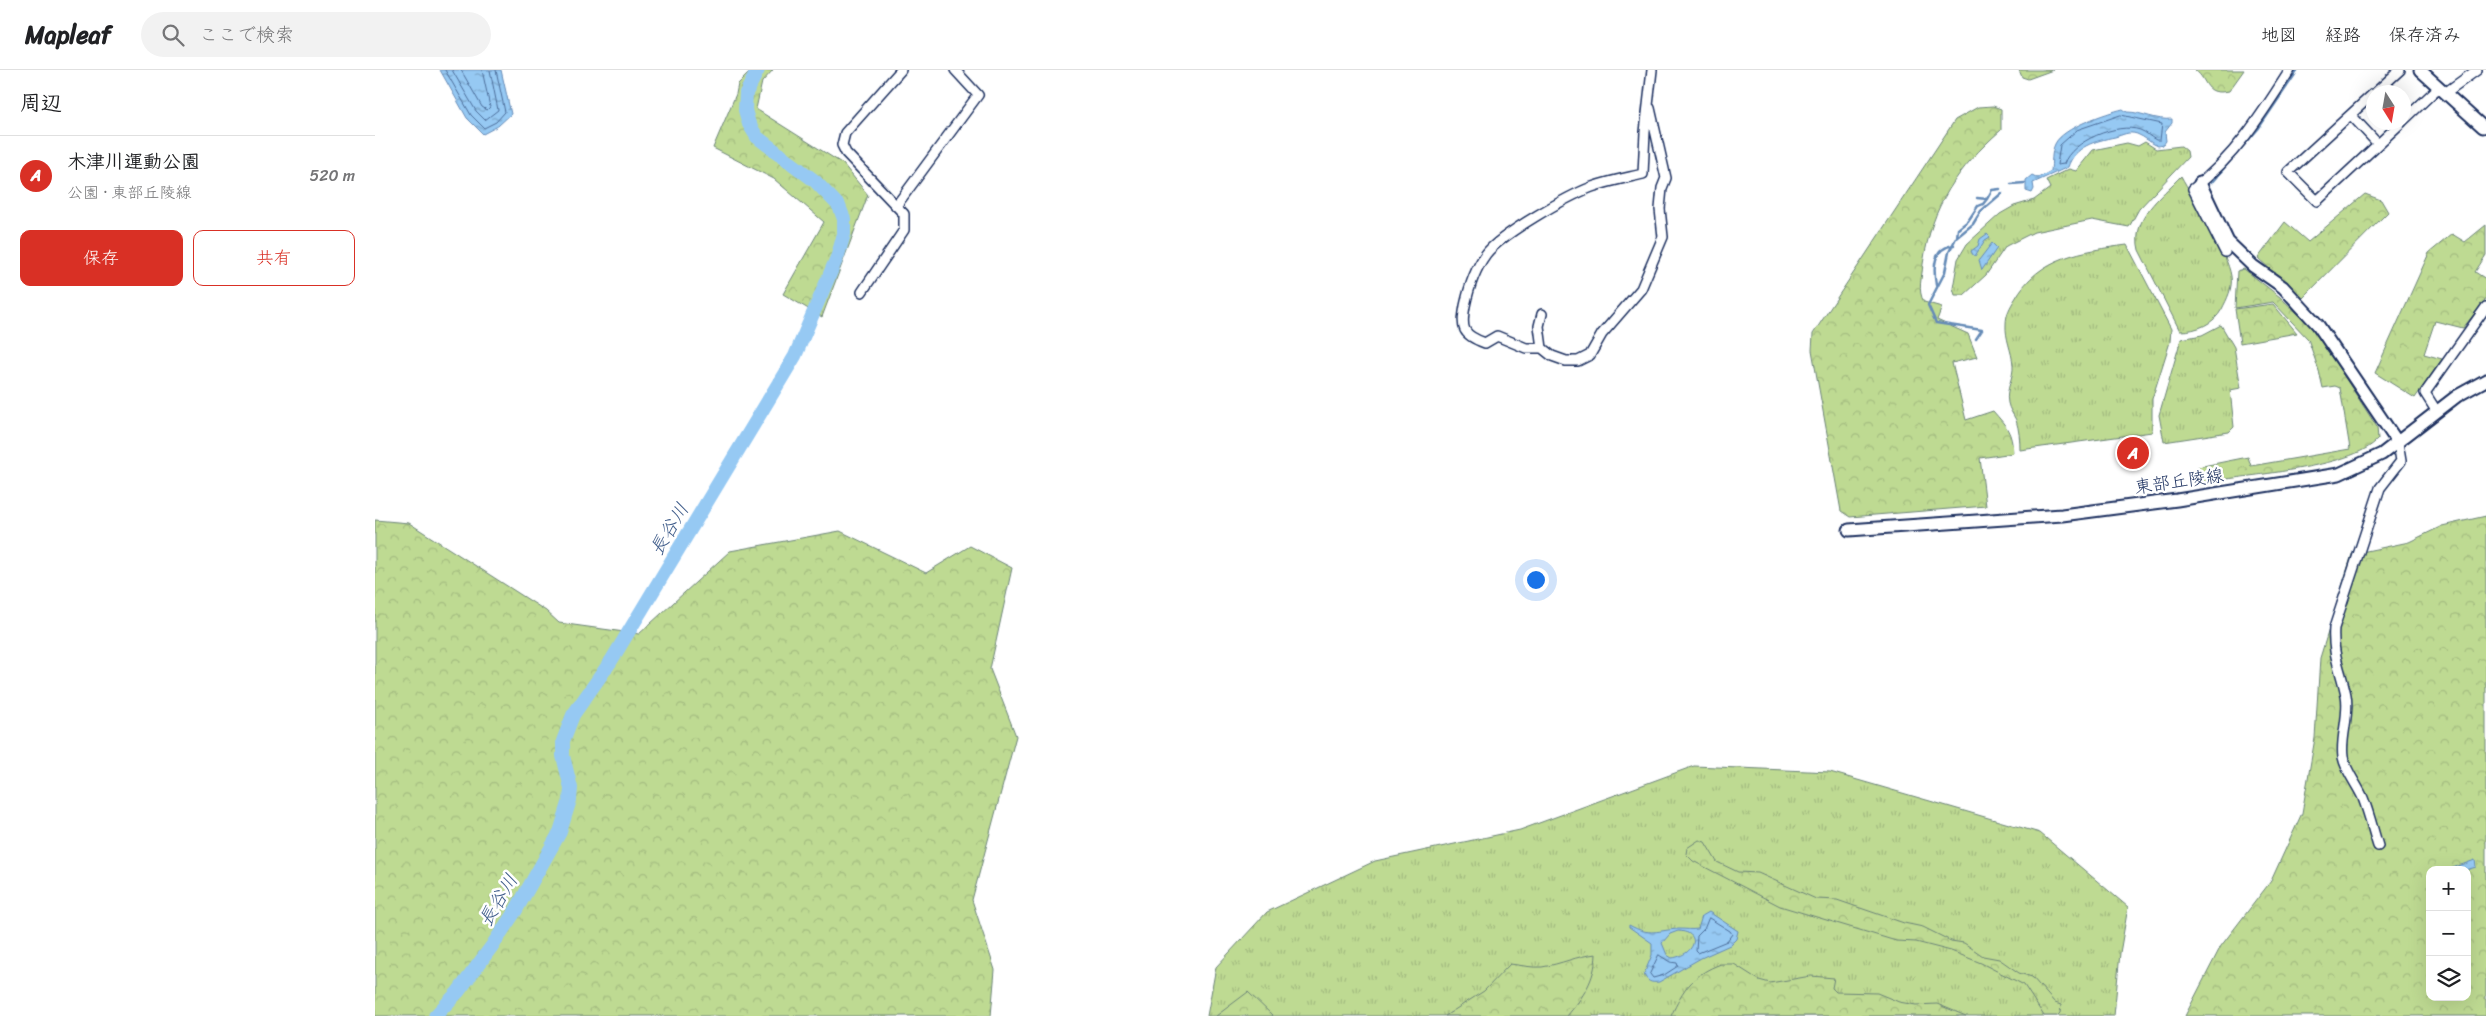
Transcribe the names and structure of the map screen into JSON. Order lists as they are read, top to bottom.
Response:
{
  "streets": {
    "street": ["東部丘陵線"]
  },
  "water": ["長谷川"],
  "north": "bottom",
  "page": {
    "header": "Mapleaf",
    "search": "ここで検索",
    "nav": ["地図", "経路", "保存済み"],
    "heading": "周辺",
    "list": [
      {
        "mark": "A",
        "name": "木津川運動公園",
        "note": "公園 · 東部丘陵線",
        "value": "520 m"
      }
    ],
    "buttons": ["保存", "共有"],
    "pins": "A",
    "map_buttons": ["+", "−"]
  }
}
